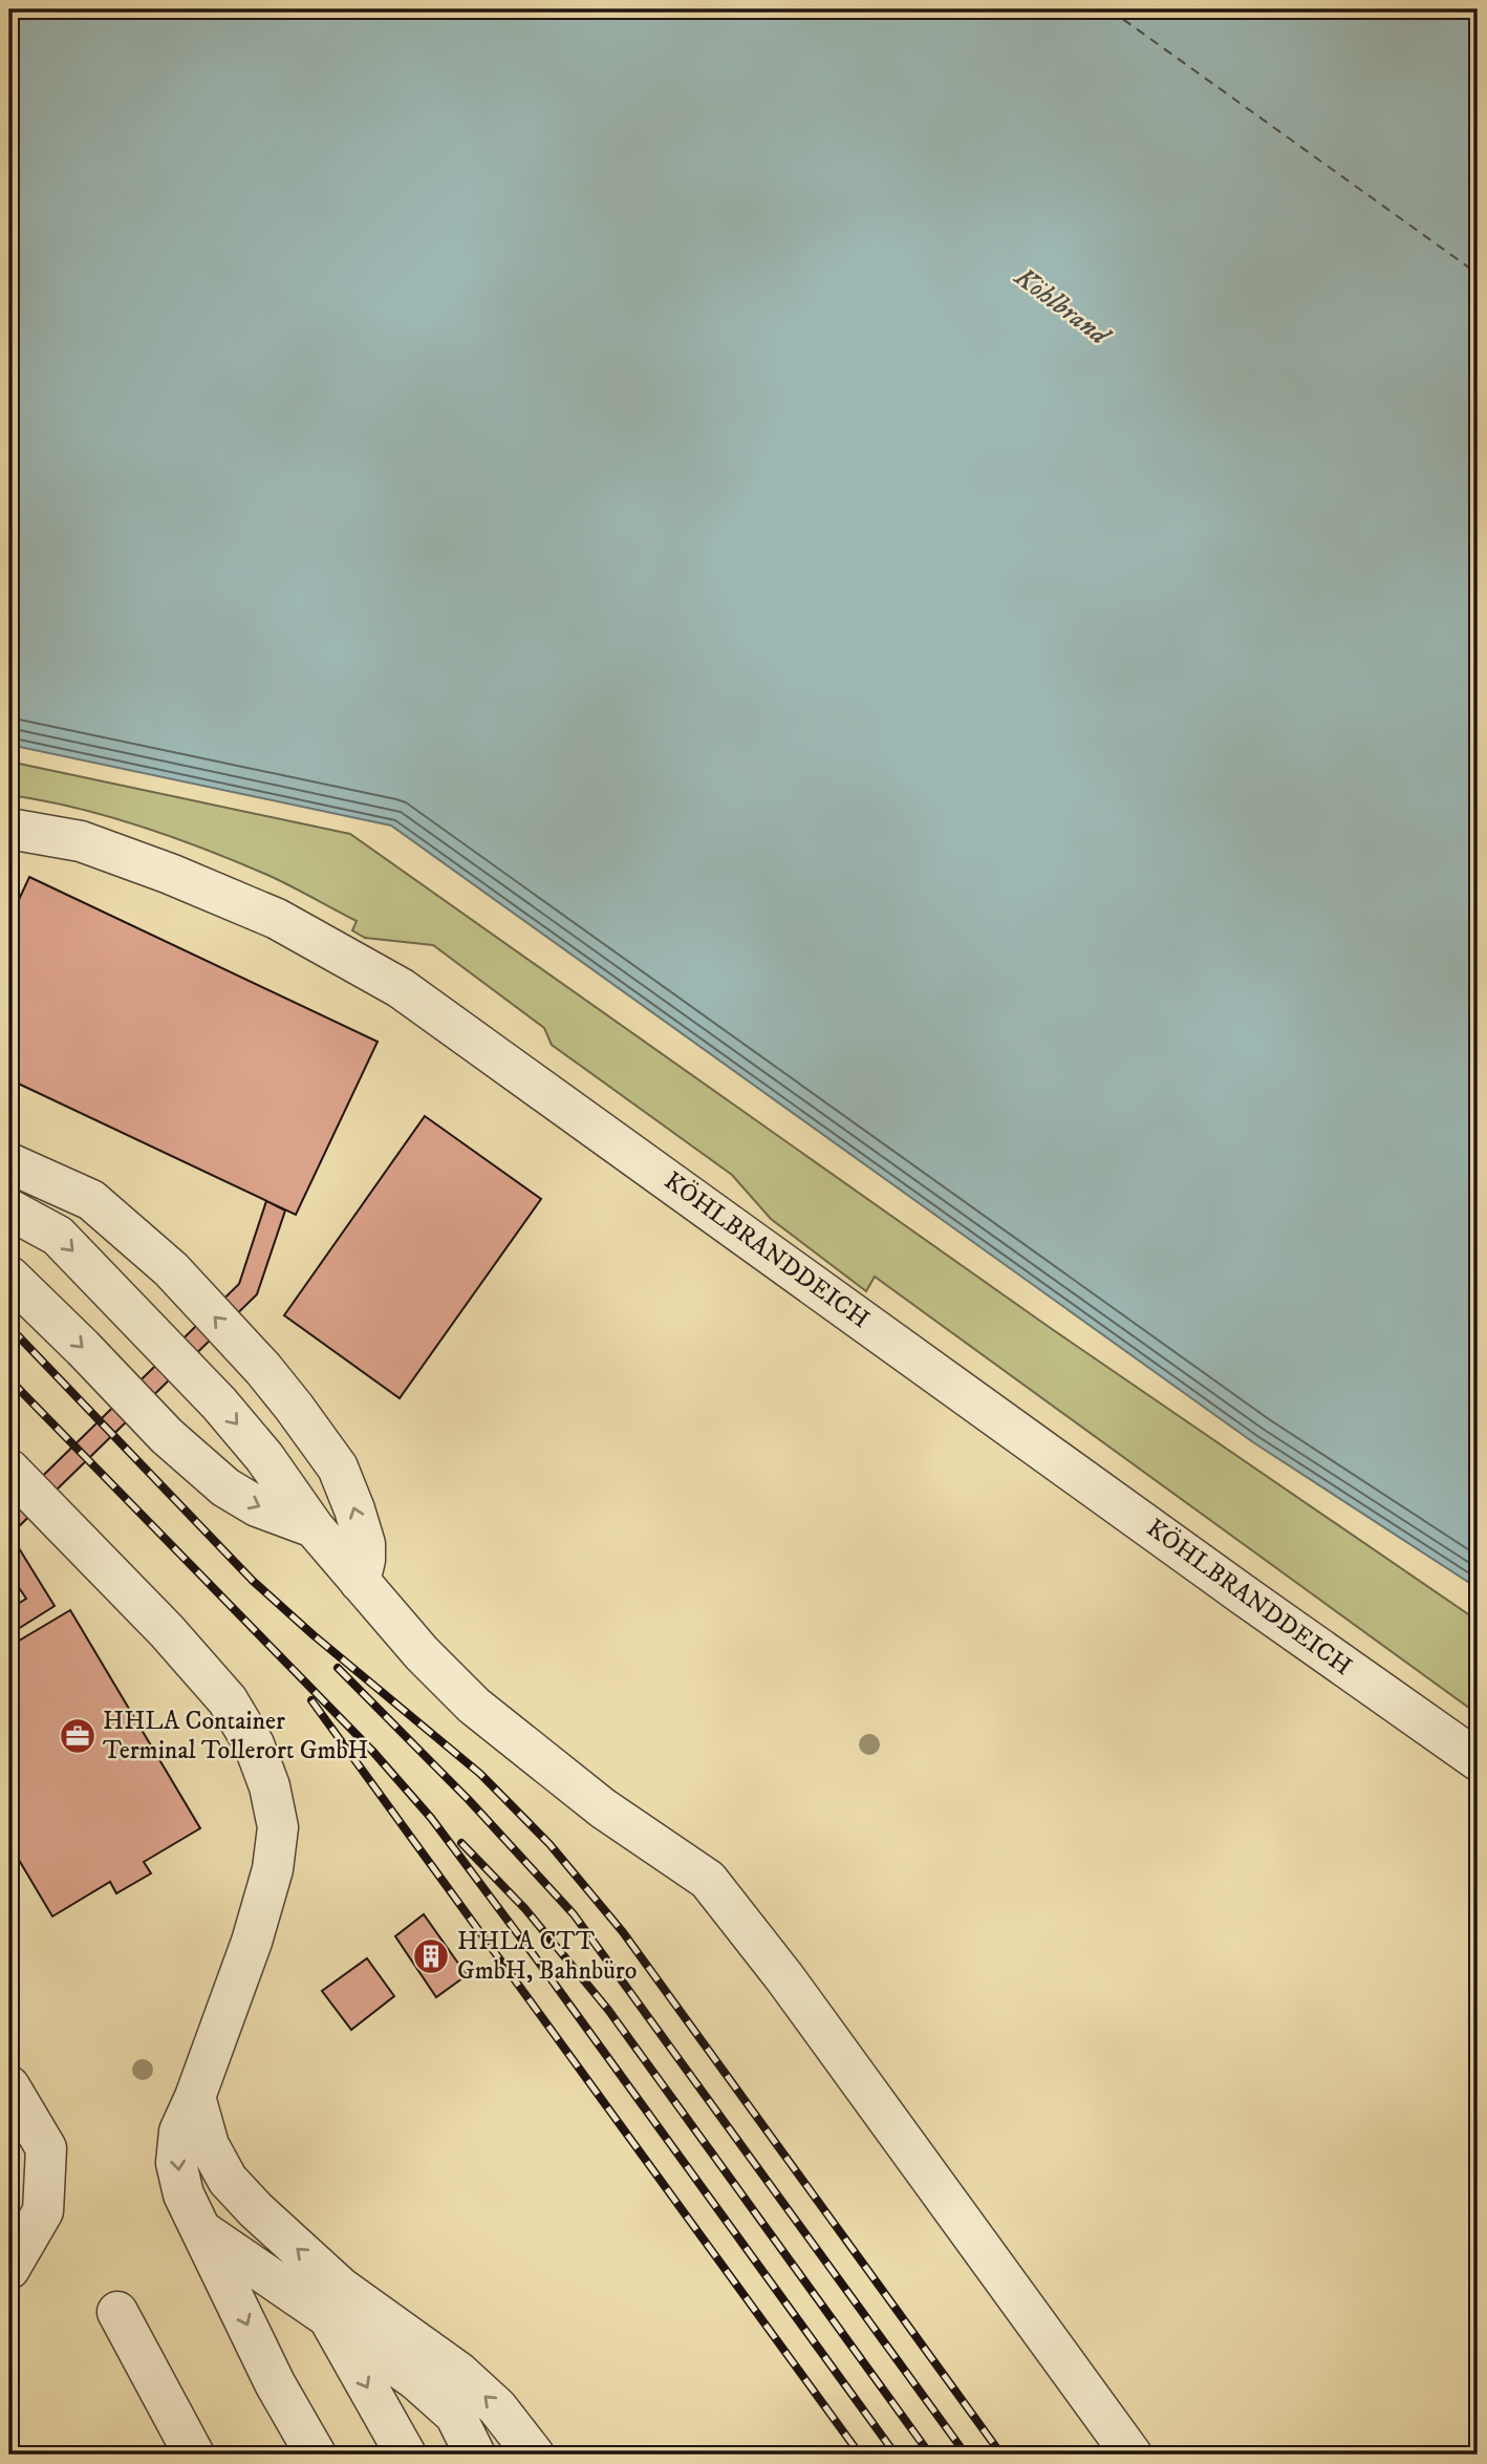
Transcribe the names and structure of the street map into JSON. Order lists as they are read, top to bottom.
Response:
{
  "streets": {
    "street": ["KÖHLBRANDDEICH"]
  },
  "water": ["Köhlbrand"],
  "places": {
    "office": ["HHLA Container Terminal Tollerort GmbH"],
    "building": ["HHLA CTT GmbH, Bahnbüro"]
  }
}
